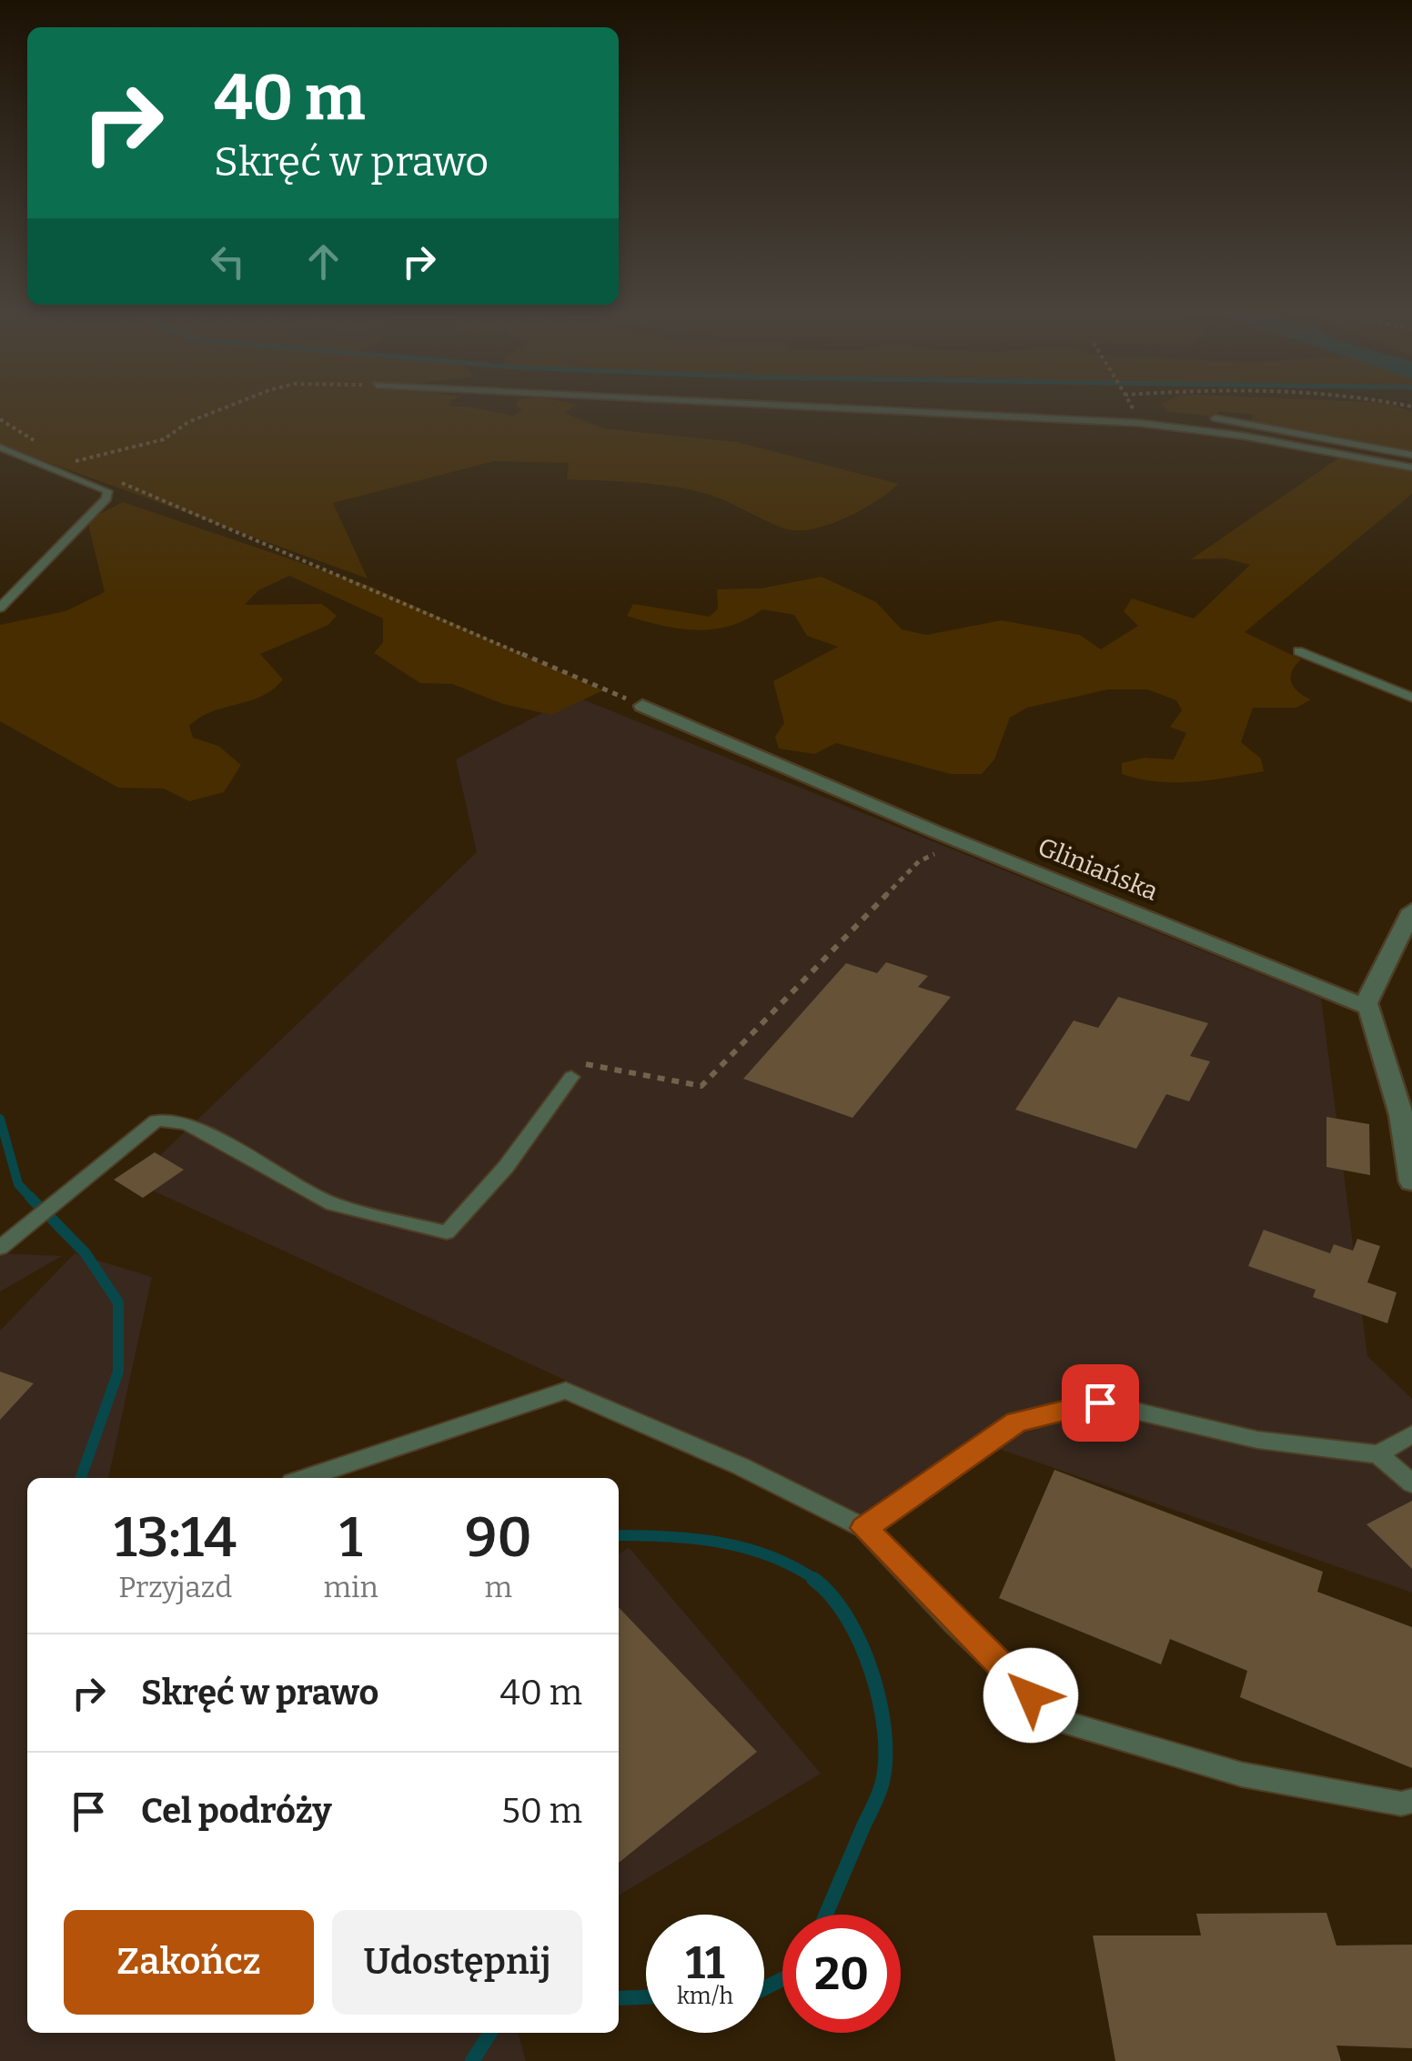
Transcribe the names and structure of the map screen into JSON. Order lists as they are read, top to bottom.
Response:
{
  "streets": {
    "street": ["Gliniańska"]
  },
  "page": {
    "turn": ["40 m", "Skręć w prawo"],
    "eta": [
      "13:14",
      "Przyjazd",
      "1",
      "min",
      "90",
      "m"
    ],
    "list": [
      {
        "name": "Skręć w prawo",
        "value": "40 m"
      },
      {
        "name": "Cel podróży",
        "value": "50 m"
      }
    ],
    "buttons": ["Zakończ", "Udostępnij"],
    "speed": "11 km/h",
    "limit": "20"
  }
}
